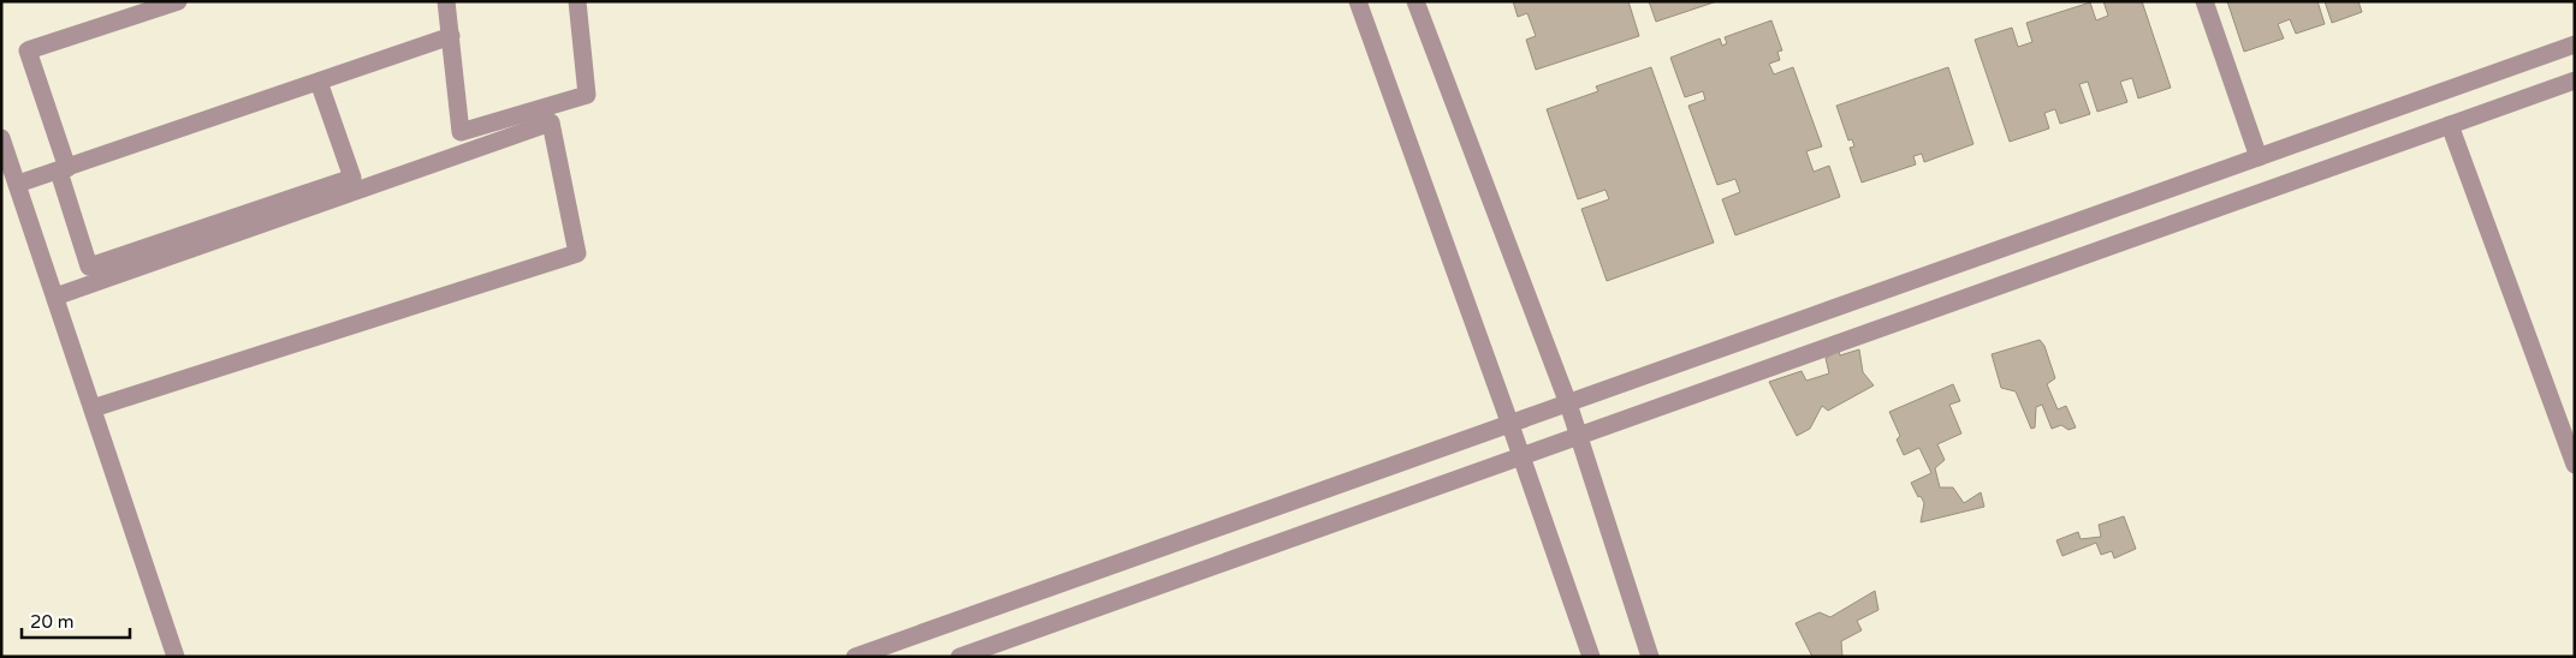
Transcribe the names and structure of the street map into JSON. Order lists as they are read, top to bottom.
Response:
{
  "scale_bar": "20 m"
}
